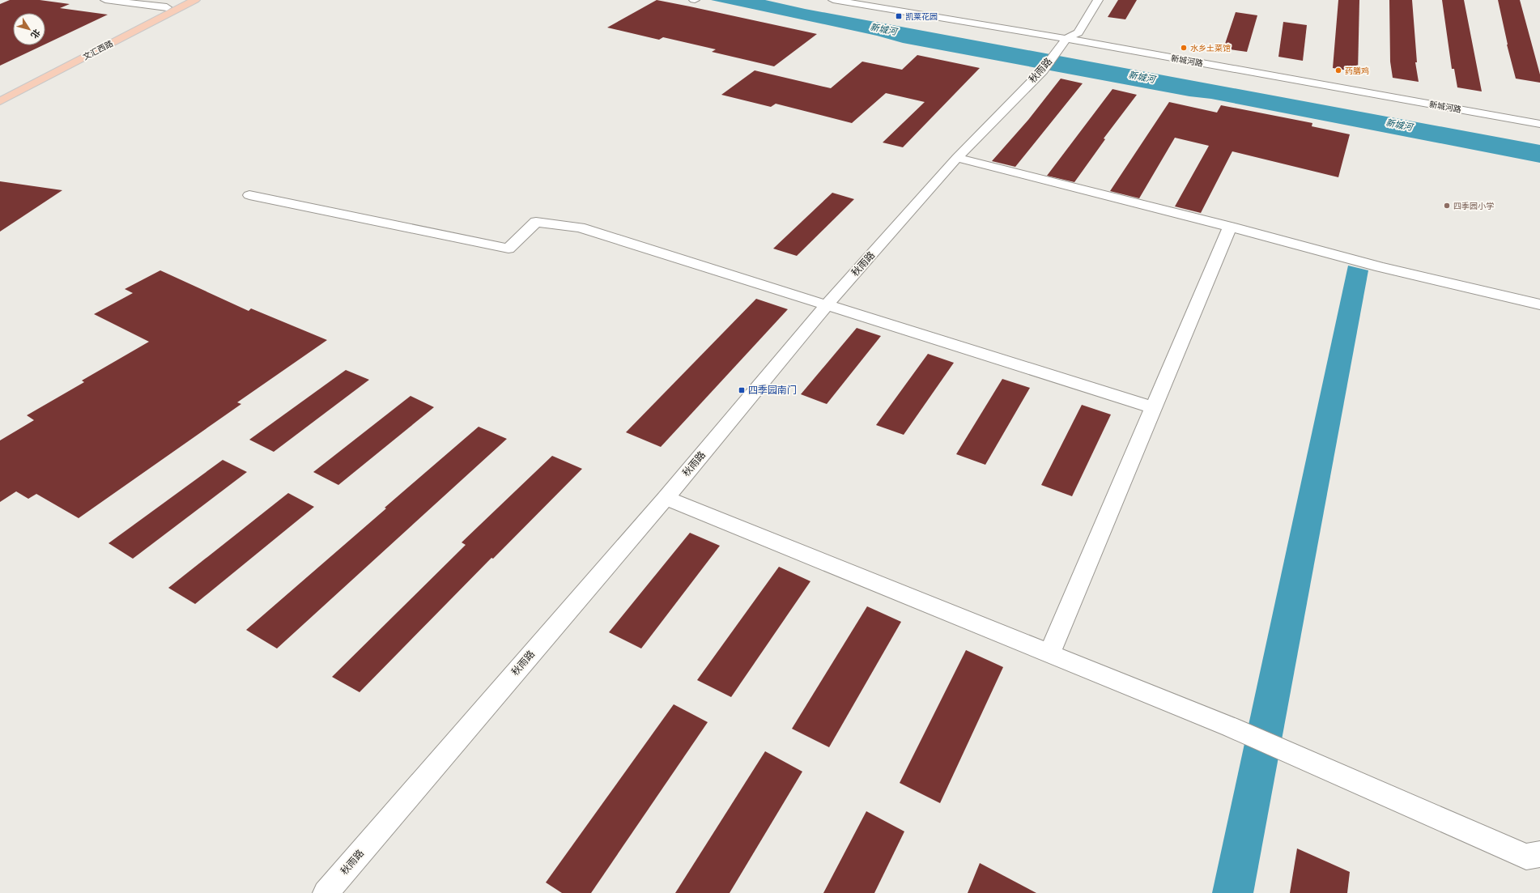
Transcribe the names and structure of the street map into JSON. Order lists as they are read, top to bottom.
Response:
{
  "streets": {
    "main road": ["文汇西路"],
    "street": ["新城河路", "秋雨路"]
  },
  "crossings": [
    ["新城河路", "秋雨路"]
  ],
  "water": ["新城河"],
  "places": {
    "transit": ["凯莱花园", "四季园南门"],
    "other": ["水乡土菜馆", "药膳鸡", "四季园小学"]
  },
  "north": "bottom right"
}
